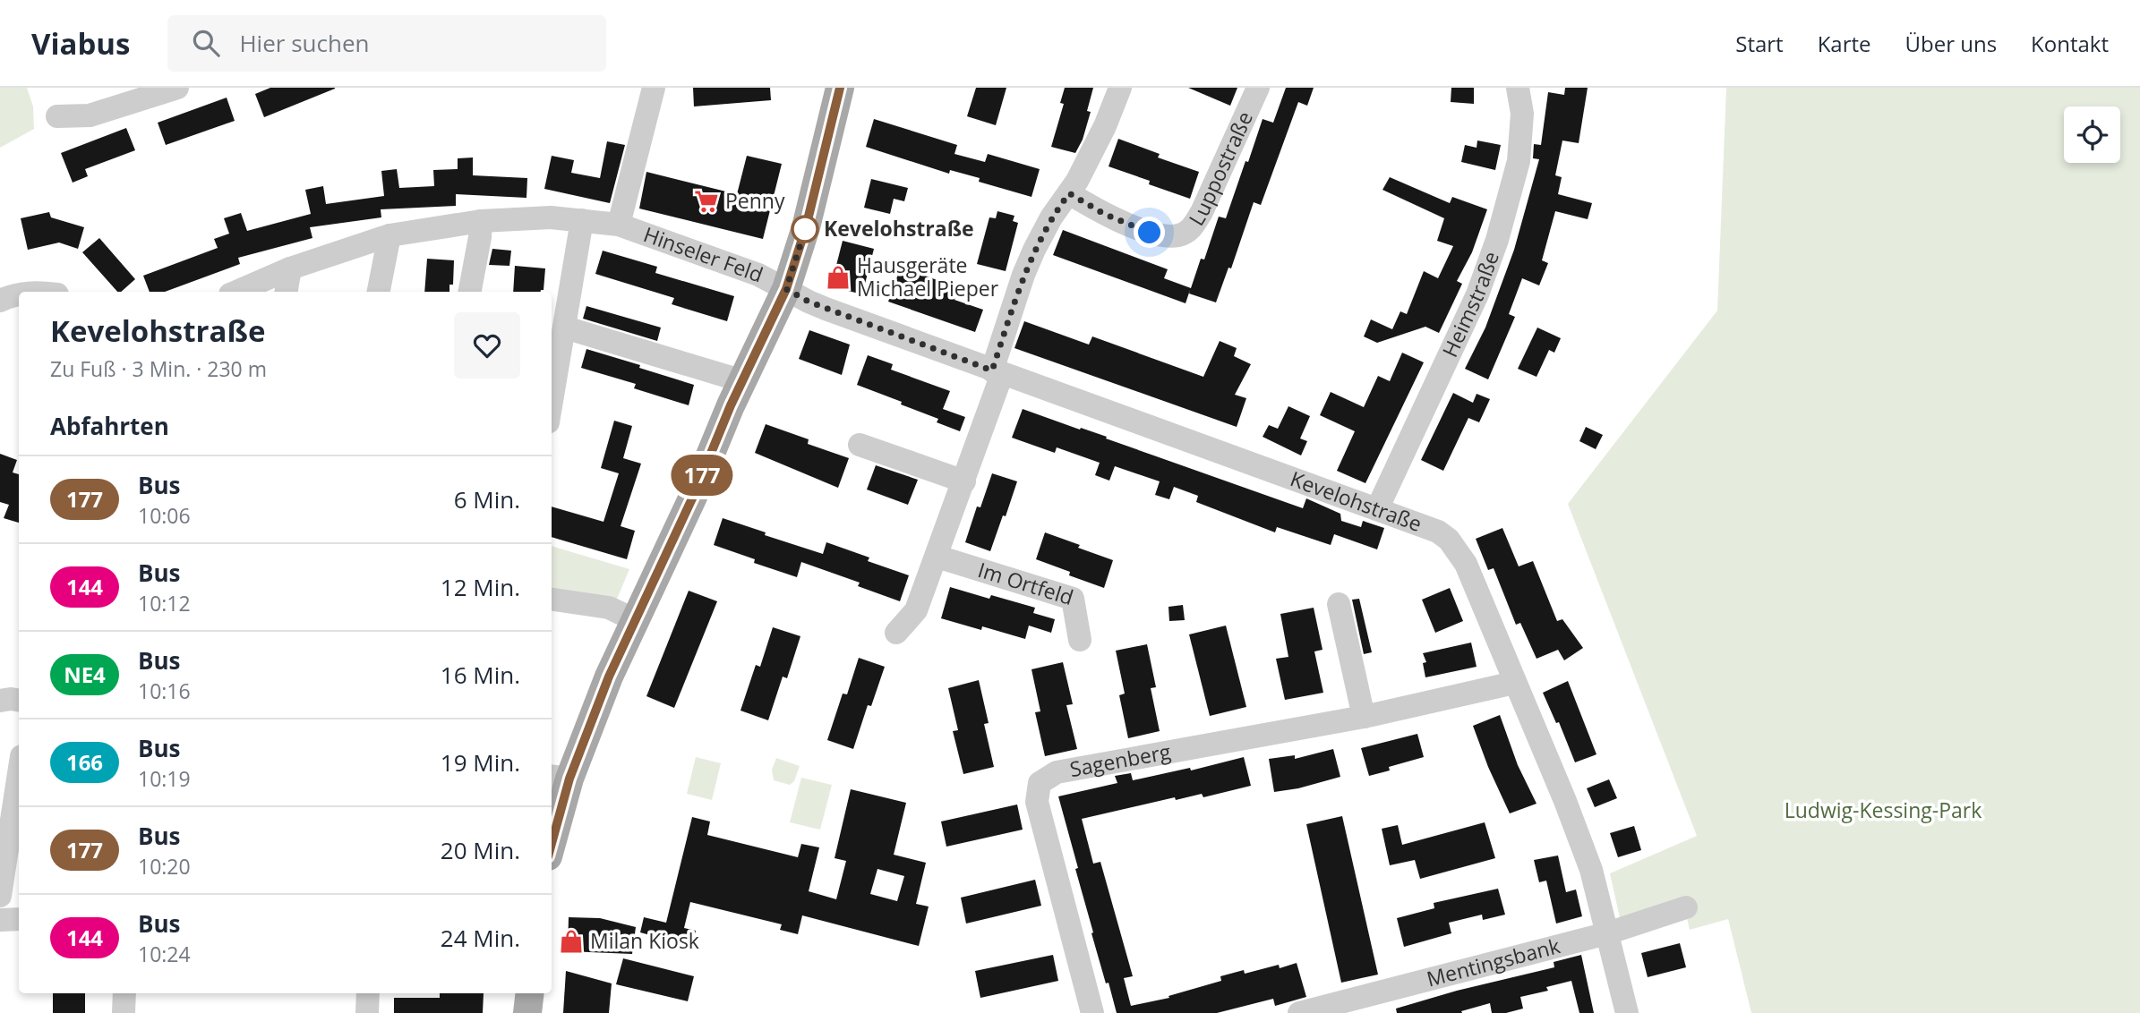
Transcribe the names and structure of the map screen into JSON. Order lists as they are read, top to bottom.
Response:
{
  "streets": {
    "street": [
      "Luppostraße",
      "Hinseler Feld",
      "Heimstraße",
      "Kevelohstraße",
      "Im Ortfeld",
      "Sagenberg",
      "Mentingsbank"
    ]
  },
  "crossings": [
    ["Hinseler Feld", "Kevelohstraße"],
    ["Heimstraße", "Kevelohstraße"],
    ["Kevelohstraße", "Sagenberg"],
    ["Kevelohstraße", "Mentingsbank"]
  ],
  "parks": ["Ludwig-Kessing-Park"],
  "places": {
    "supermarket": ["Penny"],
    "other": ["Kevelohstraße"],
    "shop": ["Hausgeräte Michael Pieper", "Milan Kiosk"]
  },
  "lines": ["bus line 177"],
  "page": {
    "header": "Viabus",
    "search": "Hier suchen",
    "nav": [
      "Start",
      "Karte",
      "Über uns",
      "Kontakt"
    ],
    "on_map": "177",
    "heading": [
      ["Kevelohstraße", "Zu Fuß · 3 Min. · 230 m"],
      "Abfahrten"
    ],
    "list": [
      {
        "mark": "177",
        "name": "Bus",
        "note": "10:06",
        "value": "6 Min."
      },
      {
        "mark": "144",
        "name": "Bus",
        "note": "10:12",
        "value": "12 Min."
      },
      {
        "mark": "NE4",
        "name": "Bus",
        "note": "10:16",
        "value": "16 Min."
      },
      {
        "mark": "166",
        "name": "Bus",
        "note": "10:19",
        "value": "19 Min."
      },
      {
        "mark": "177",
        "name": "Bus",
        "note": "10:20",
        "value": "20 Min."
      },
      {
        "mark": "144",
        "name": "Bus",
        "note": "10:24",
        "value": "24 Min."
      }
    ]
  }
}
